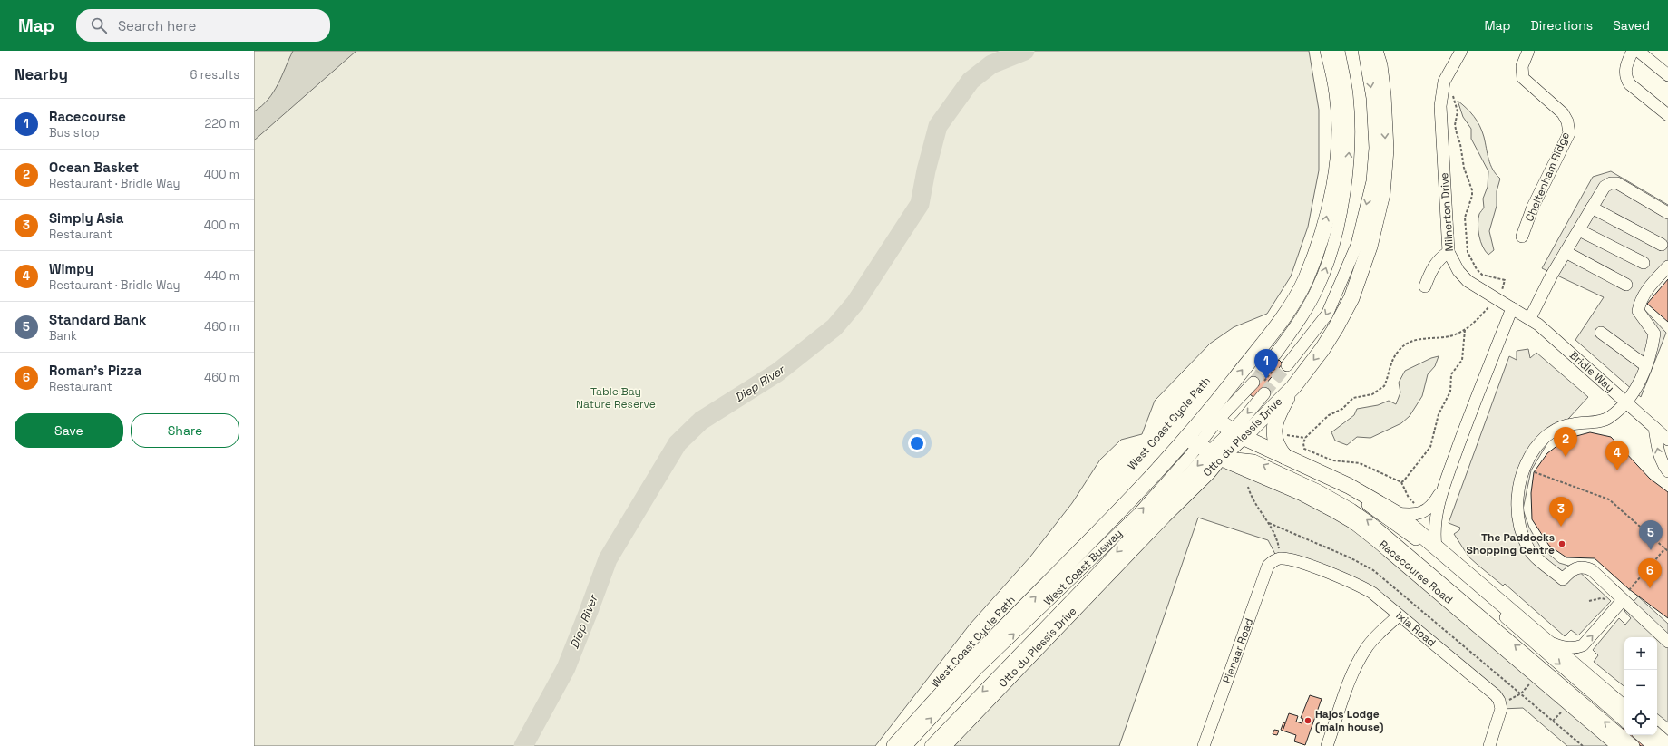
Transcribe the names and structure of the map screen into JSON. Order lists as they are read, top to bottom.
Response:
{
  "streets": {
    "main road": ["Otto du Plessis Drive", "Racecourse Road"],
    "street": [
      "Cheltenham Ridge",
      "Milnerton Drive",
      "Bridle Way",
      "West Coast Busway",
      "Ixia Road",
      "Pienaar Road"
    ]
  },
  "crossings": [
    ["Milnerton Drive", "Bridle Way"],
    ["Otto du Plessis Drive", "West Coast Busway"],
    ["Otto du Plessis Drive", "Racecourse Road"],
    ["West Coast Busway", "Racecourse Road"],
    ["Ixia Road", "Pienaar Road"]
  ],
  "water": ["Diep River"],
  "parks": ["Table Bay Nature Reserve"],
  "places": ["The Paddocks Shopping Centre", "Hajos Lodge (main house)"],
  "page": {
    "header": "Map",
    "search": "Search here",
    "nav": ["Map", "Directions", "Saved"],
    "heading": ["Nearby", "6 results"],
    "list": [
      {
        "mark": "1",
        "name": "Racecourse",
        "note": "Bus stop",
        "value": "220 m"
      },
      {
        "mark": "2",
        "name": "Ocean Basket",
        "note": "Restaurant · Bridle Way",
        "value": "400 m"
      },
      {
        "mark": "3",
        "name": "Simply Asia",
        "note": "Restaurant",
        "value": "400 m"
      },
      {
        "mark": "4",
        "name": "Wimpy",
        "note": "Restaurant · Bridle Way",
        "value": "440 m"
      },
      {
        "mark": "5",
        "name": "Standard Bank",
        "note": "Bank",
        "value": "460 m"
      },
      {
        "mark": "6",
        "name": "Roman's Pizza",
        "note": "Restaurant",
        "value": "460 m"
      }
    ],
    "pins": [
      "1",
      "2",
      "4",
      "3",
      "5",
      "6"
    ],
    "buttons": ["Save", "Share"],
    "map_buttons": ["+", "−"]
  }
}
